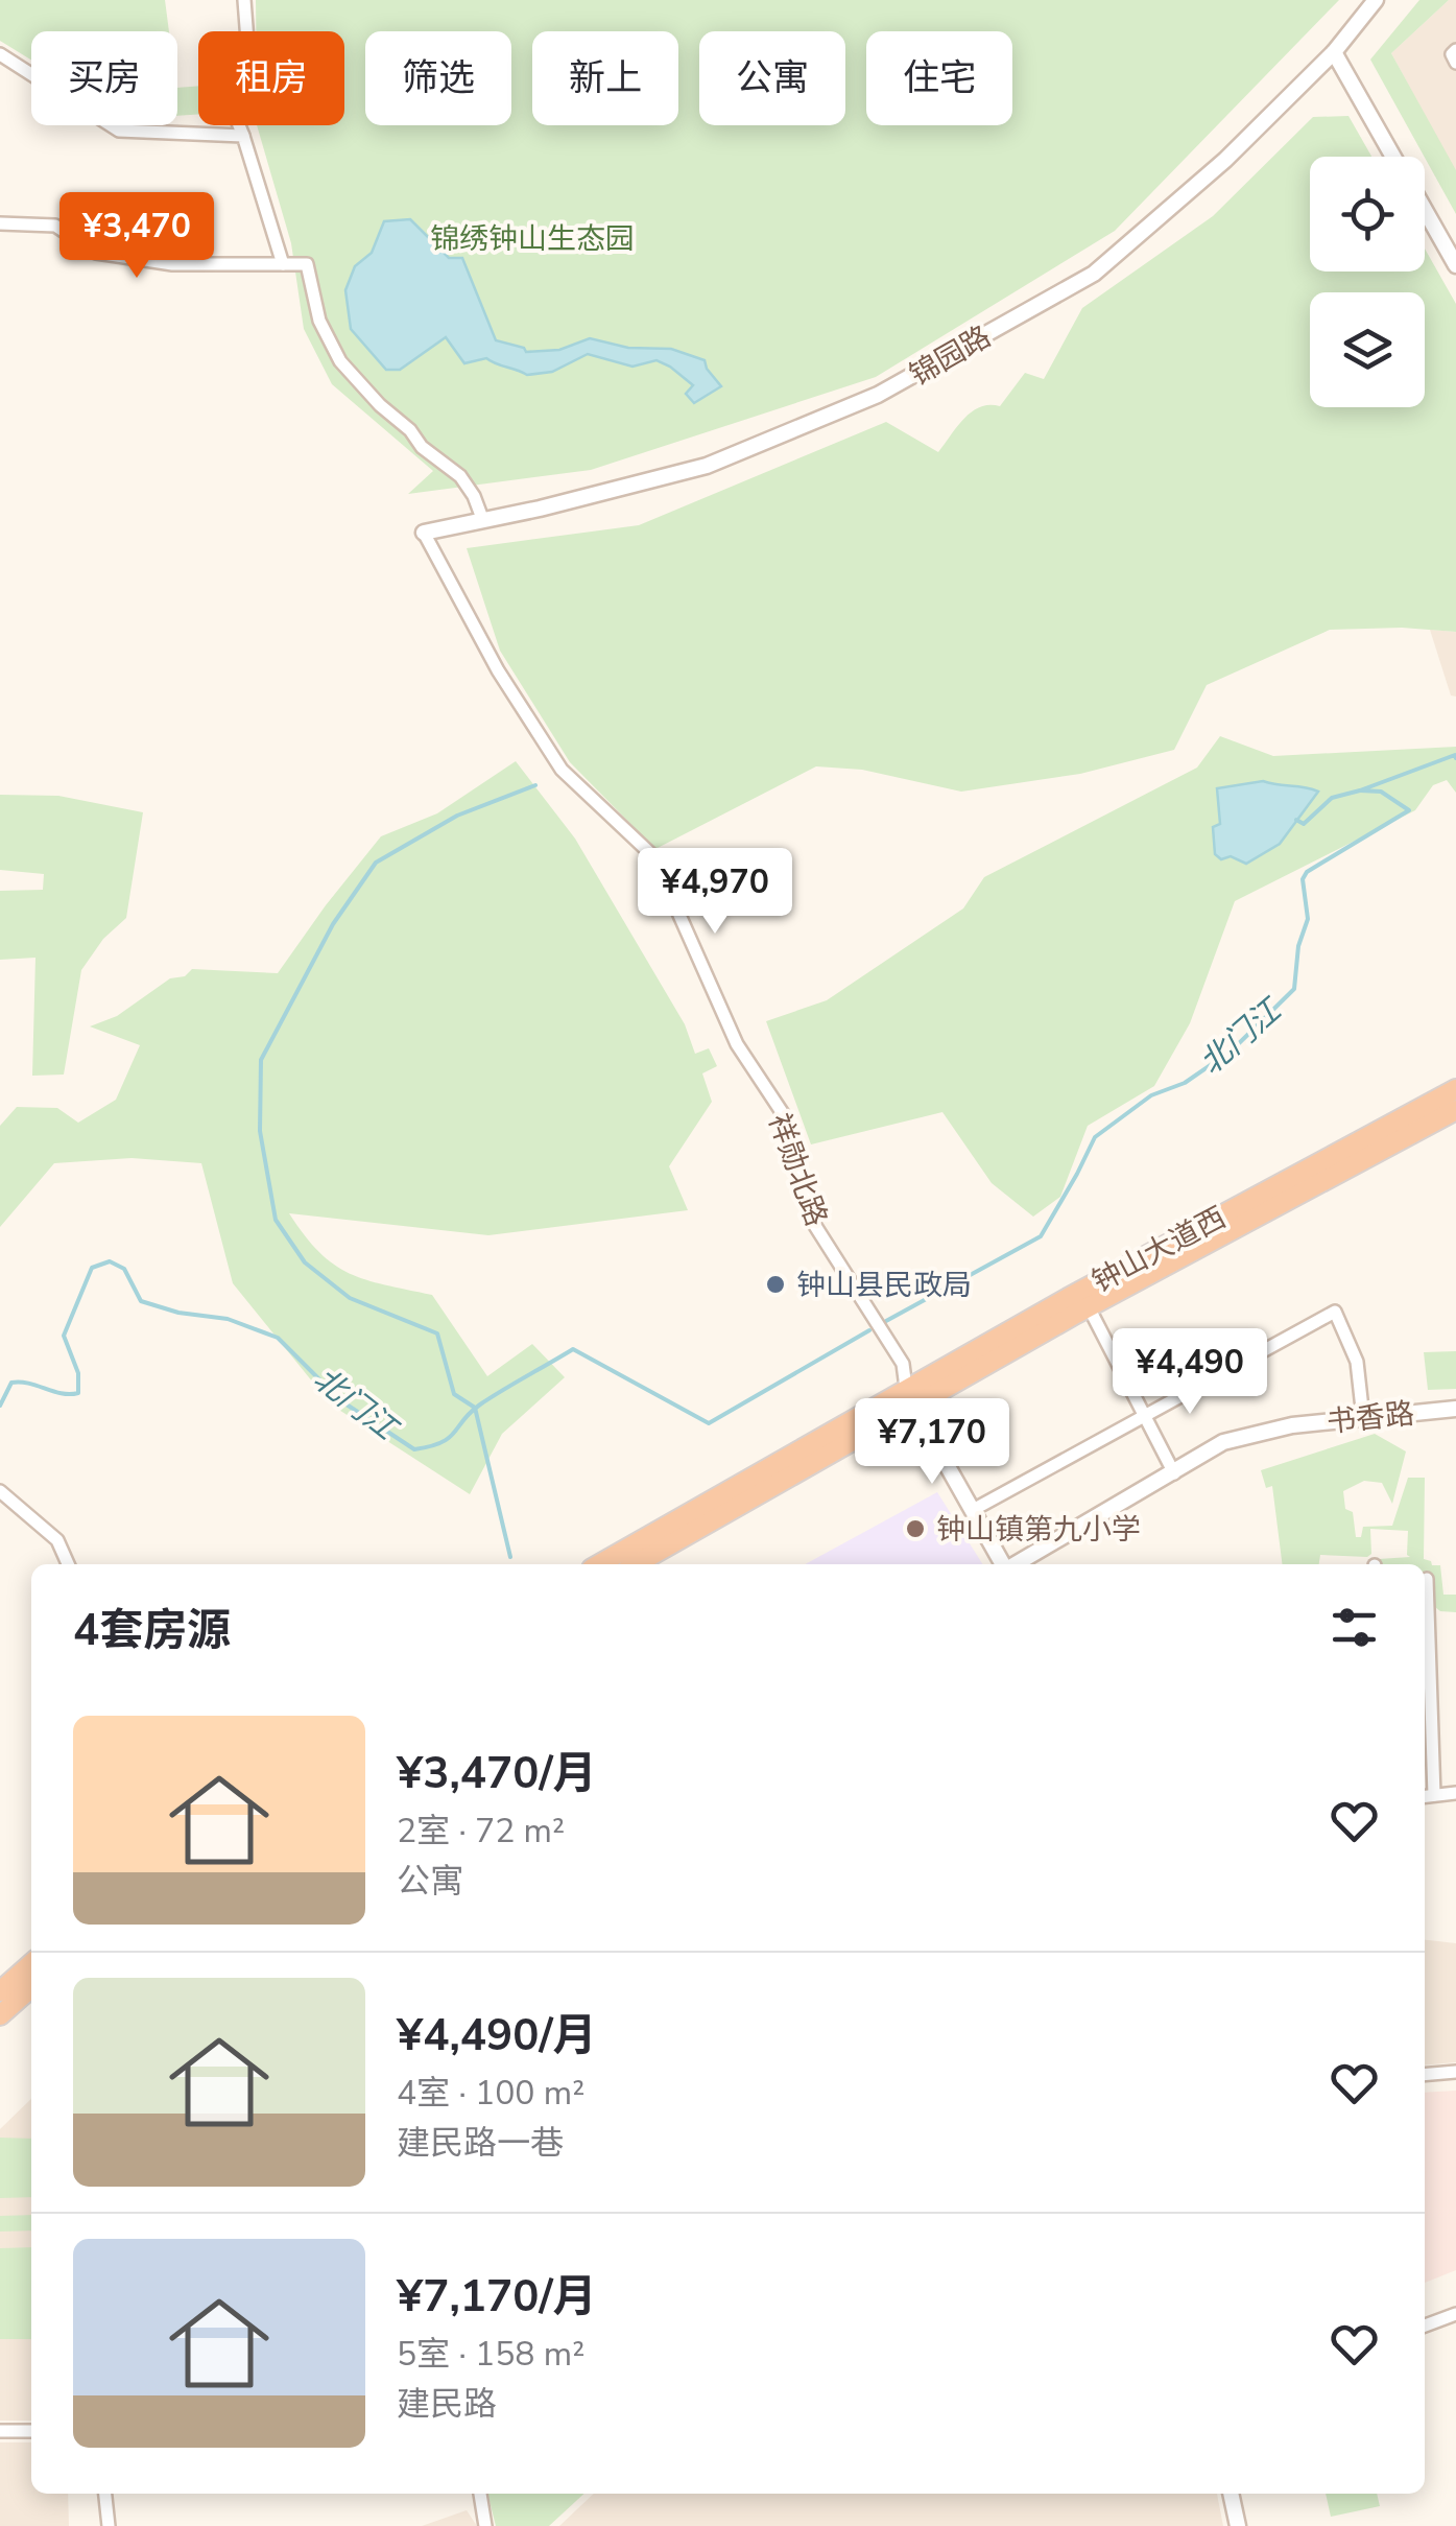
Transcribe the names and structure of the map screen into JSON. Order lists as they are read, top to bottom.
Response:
{
  "streets": {
    "highway": ["钟山大道西"],
    "street": ["锦园路", "祥勋北路", "书香路"]
  },
  "crossings": [
    ["锦园路", "祥勋北路"],
    ["祥勋北路", "钟山大道西"]
  ],
  "water": ["北门江"],
  "parks": ["锦绣钟山生态园"],
  "places": ["钟山县民政局", "钟山镇第九小学"],
  "page": {
    "chip": [
      "买房",
      "租房",
      "筛选",
      "新上",
      "公寓",
      "住宅"
    ],
    "price": [
      "¥3,470",
      "¥4,970",
      "¥4,490",
      "¥7,170"
    ],
    "heading": "4套房源",
    "list": [
      {
        "name": "¥3,470/月",
        "note": "2室 · 72 m² · 公寓"
      },
      {
        "name": "¥4,490/月",
        "note": "4室 · 100 m² · 建民路一巷"
      },
      {
        "name": "¥7,170/月",
        "note": "5室 · 158 m² · 建民路"
      }
    ]
  }
}
